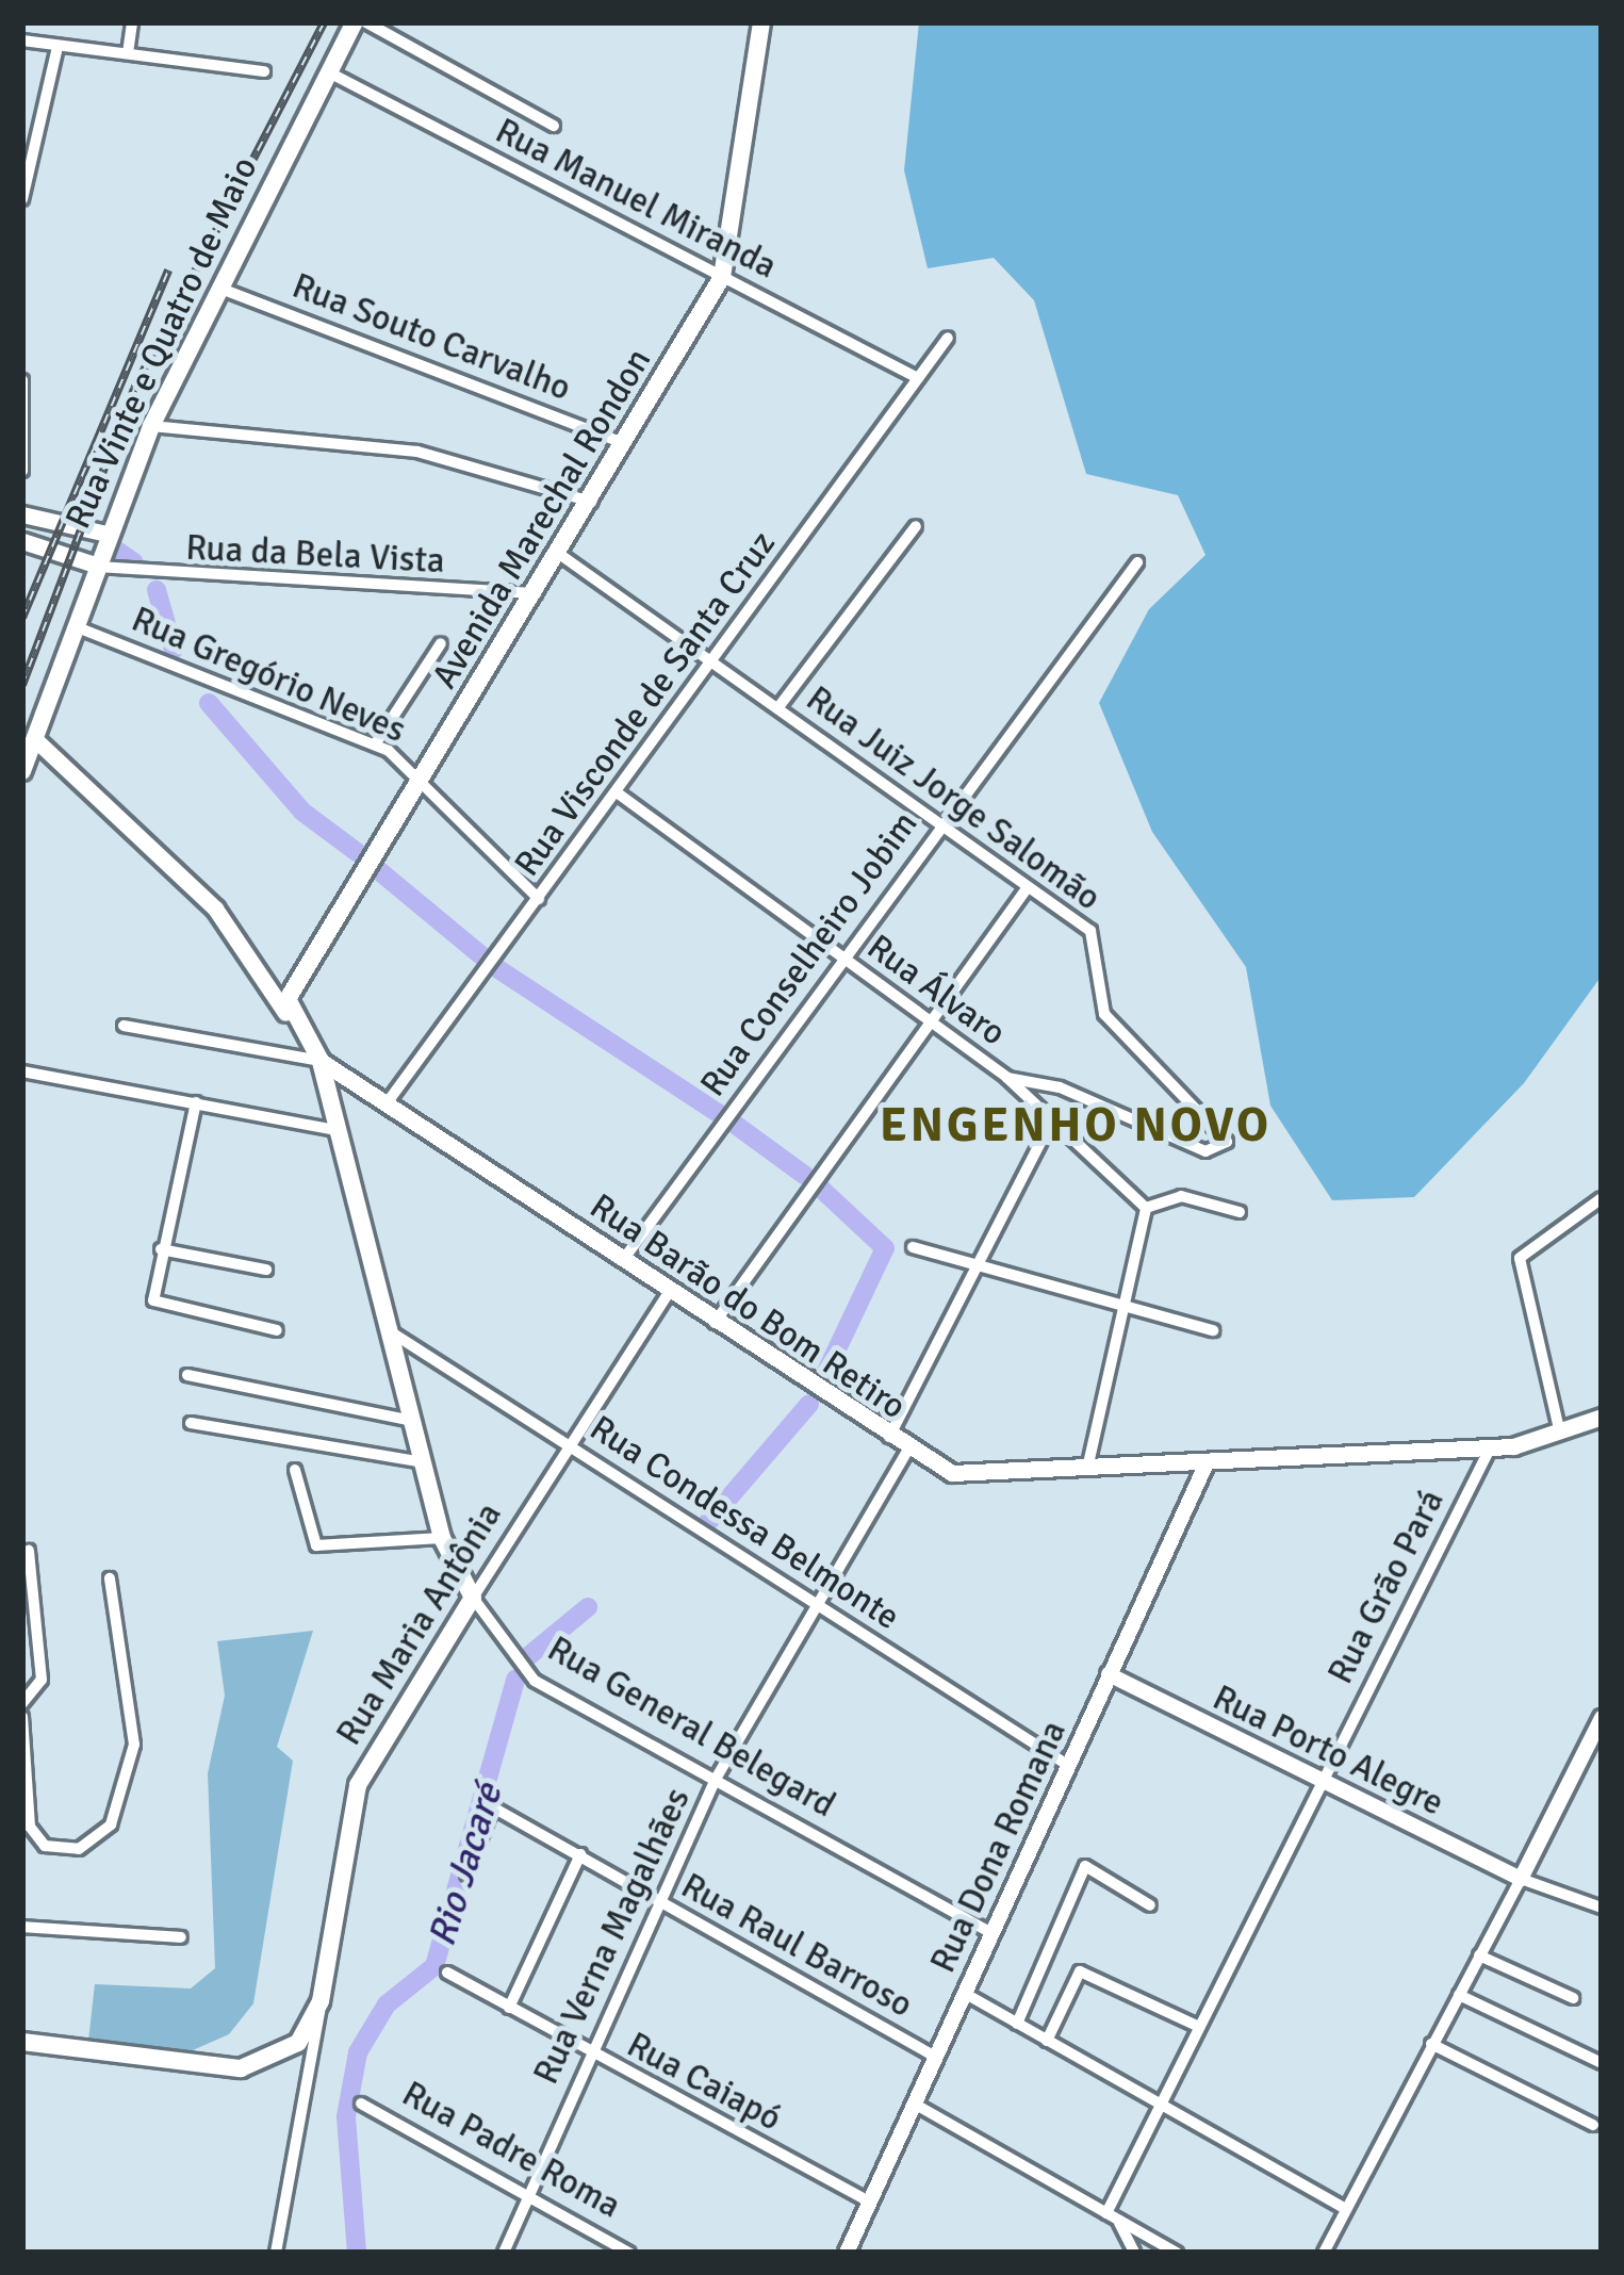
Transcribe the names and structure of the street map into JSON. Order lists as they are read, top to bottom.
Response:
{
  "streets": {
    "main road": [
      "Rua Vinte e Quatro de Maio",
      "Avenida Marechal Rondon",
      "Rua Barão do Bom Retiro",
      "Rua Maria Antônia",
      "Rua General Belegard"
    ],
    "street": [
      "Rua Manuel Miranda",
      "Rua Souto Carvalho",
      "Rua da Bela Vista",
      "Rua Gregório Neves",
      "Rua Visconde de Santa Cruz",
      "Rua Juiz Jorge Salomão",
      "Rua Conselheiro Jobim",
      "Rua Álvaro",
      "Rua Condessa Belmonte",
      "Rua Grão Pará",
      "Rua Porto Alegre",
      "Rua Dona Romana",
      "Rua Verna Magalhães",
      "Rua Raul Barroso",
      "Rua Caiapó",
      "Rua Padre Roma"
    ]
  },
  "crossings": [
    ["Rua Manuel Miranda", "Rua Vinte e Quatro de Maio"],
    ["Rua Manuel Miranda", "Avenida Marechal Rondon"],
    ["Rua Manuel Miranda", "Rua Visconde de Santa Cruz"],
    ["Rua Souto Carvalho", "Rua Vinte e Quatro de Maio"],
    ["Rua Souto Carvalho", "Avenida Marechal Rondon"],
    ["Rua Vinte e Quatro de Maio", "Rua da Bela Vista"],
    ["Rua Vinte e Quatro de Maio", "Rua Gregório Neves"],
    ["Rua Vinte e Quatro de Maio", "Rua Barão do Bom Retiro"],
    ["Avenida Marechal Rondon", "Rua da Bela Vista"],
    ["Avenida Marechal Rondon", "Rua Gregório Neves"],
    ["Avenida Marechal Rondon", "Rua Juiz Jorge Salomão"],
    ["Avenida Marechal Rondon", "Rua Barão do Bom Retiro"],
    ["Rua Gregório Neves", "Rua Visconde de Santa Cruz"],
    ["Rua Visconde de Santa Cruz", "Rua Juiz Jorge Salomão"],
    ["Rua Visconde de Santa Cruz", "Rua Álvaro"],
    ["Rua Visconde de Santa Cruz", "Rua Barão do Bom Retiro"],
    ["Rua Juiz Jorge Salomão", "Rua Conselheiro Jobim"],
    ["Rua Juiz Jorge Salomão", "Rua Álvaro"],
    ["Rua Conselheiro Jobim", "Rua Álvaro"],
    ["Rua Conselheiro Jobim", "Rua Barão do Bom Retiro"],
    ["Rua Barão do Bom Retiro", "Rua Grão Pará"],
    ["Rua Barão do Bom Retiro", "Rua Maria Antônia"],
    ["Rua Barão do Bom Retiro", "Rua General Belegard"],
    ["Rua Barão do Bom Retiro", "Rua Dona Romana"],
    ["Rua Barão do Bom Retiro", "Rua Verna Magalhães"],
    ["Rua Condessa Belmonte", "Rua Maria Antônia"],
    ["Rua Condessa Belmonte", "Rua General Belegard"],
    ["Rua Condessa Belmonte", "Rua Dona Romana"],
    ["Rua Condessa Belmonte", "Rua Verna Magalhães"],
    ["Rua Grão Pará", "Rua Porto Alegre"],
    ["Rua Maria Antônia", "Rua General Belegard"],
    ["Rua General Belegard", "Rua Dona Romana"],
    ["Rua General Belegard", "Rua Verna Magalhães"],
    ["Rua Porto Alegre", "Rua Dona Romana"],
    ["Rua Dona Romana", "Rua Raul Barroso"],
    ["Rua Dona Romana", "Rua Caiapó"],
    ["Rua Verna Magalhães", "Rua Raul Barroso"],
    ["Rua Verna Magalhães", "Rua Caiapó"],
    ["Rua Verna Magalhães", "Rua Padre Roma"]
  ],
  "districts": ["ENGENHO NOVO"],
  "water": ["Rio Jacaré"]
}
